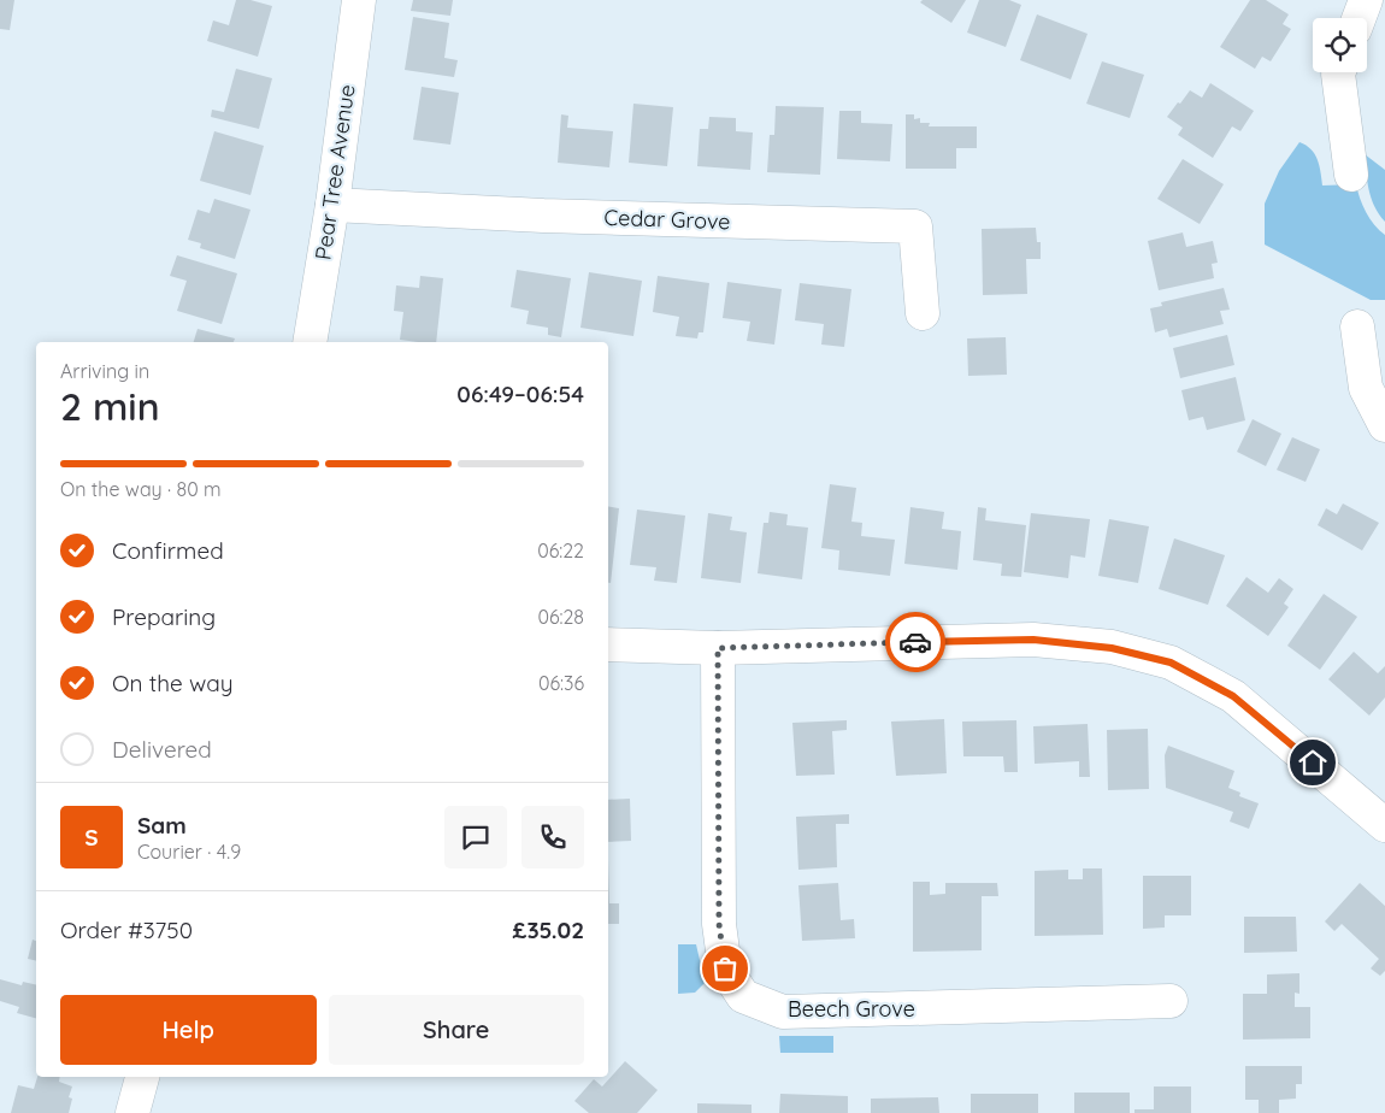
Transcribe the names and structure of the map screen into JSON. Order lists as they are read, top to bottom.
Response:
{
  "streets": {
    "street": ["Pear Tree Avenue", "Cedar Grove", "Beech Grove"]
  },
  "crossings": [
    ["Pear Tree Avenue", "Cedar Grove"]
  ],
  "page": {
    "heading": ["2 min", "Arriving in", "06:49–06:54"],
    "panel": [
      "Sam",
      "Courier · 4.9",
      "Order #3750",
      "£35.02"
    ],
    "bar": "On the way · 80 m",
    "list": [
      ["Confirmed", "06:22"],
      ["Preparing", "06:28"],
      ["On the way", "06:36"],
      "Delivered"
    ],
    "round": "S",
    "buttons": ["Help", "Share"]
  }
}
